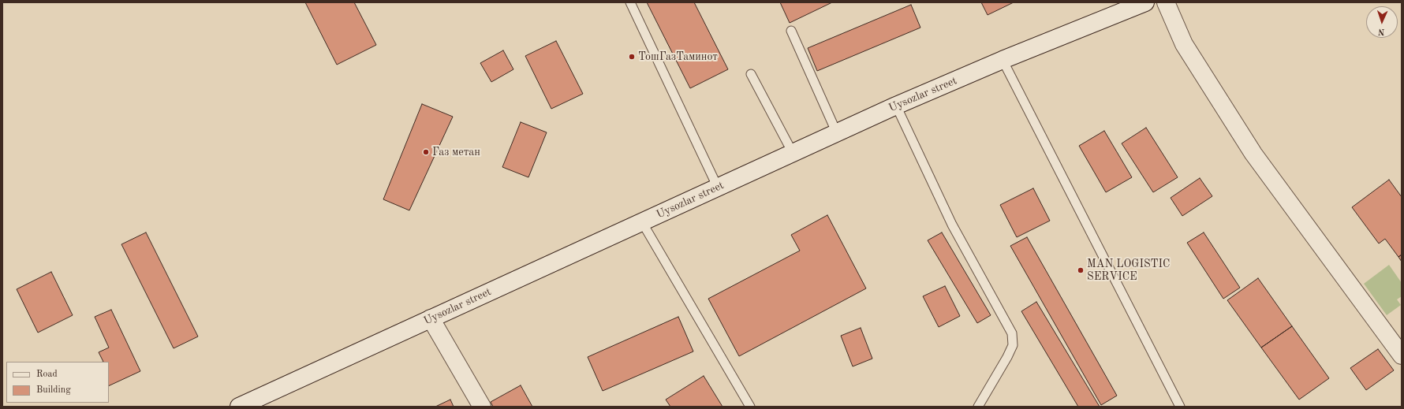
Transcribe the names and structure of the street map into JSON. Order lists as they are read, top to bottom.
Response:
{
  "streets": {
    "main road": ["Uysozlar street"]
  },
  "places": ["ТошГазТаминот", "Газ метан", "MAN LOGISTIC SERVICE"],
  "legend": ["Road", "Building"],
  "north": "bottom"
}
